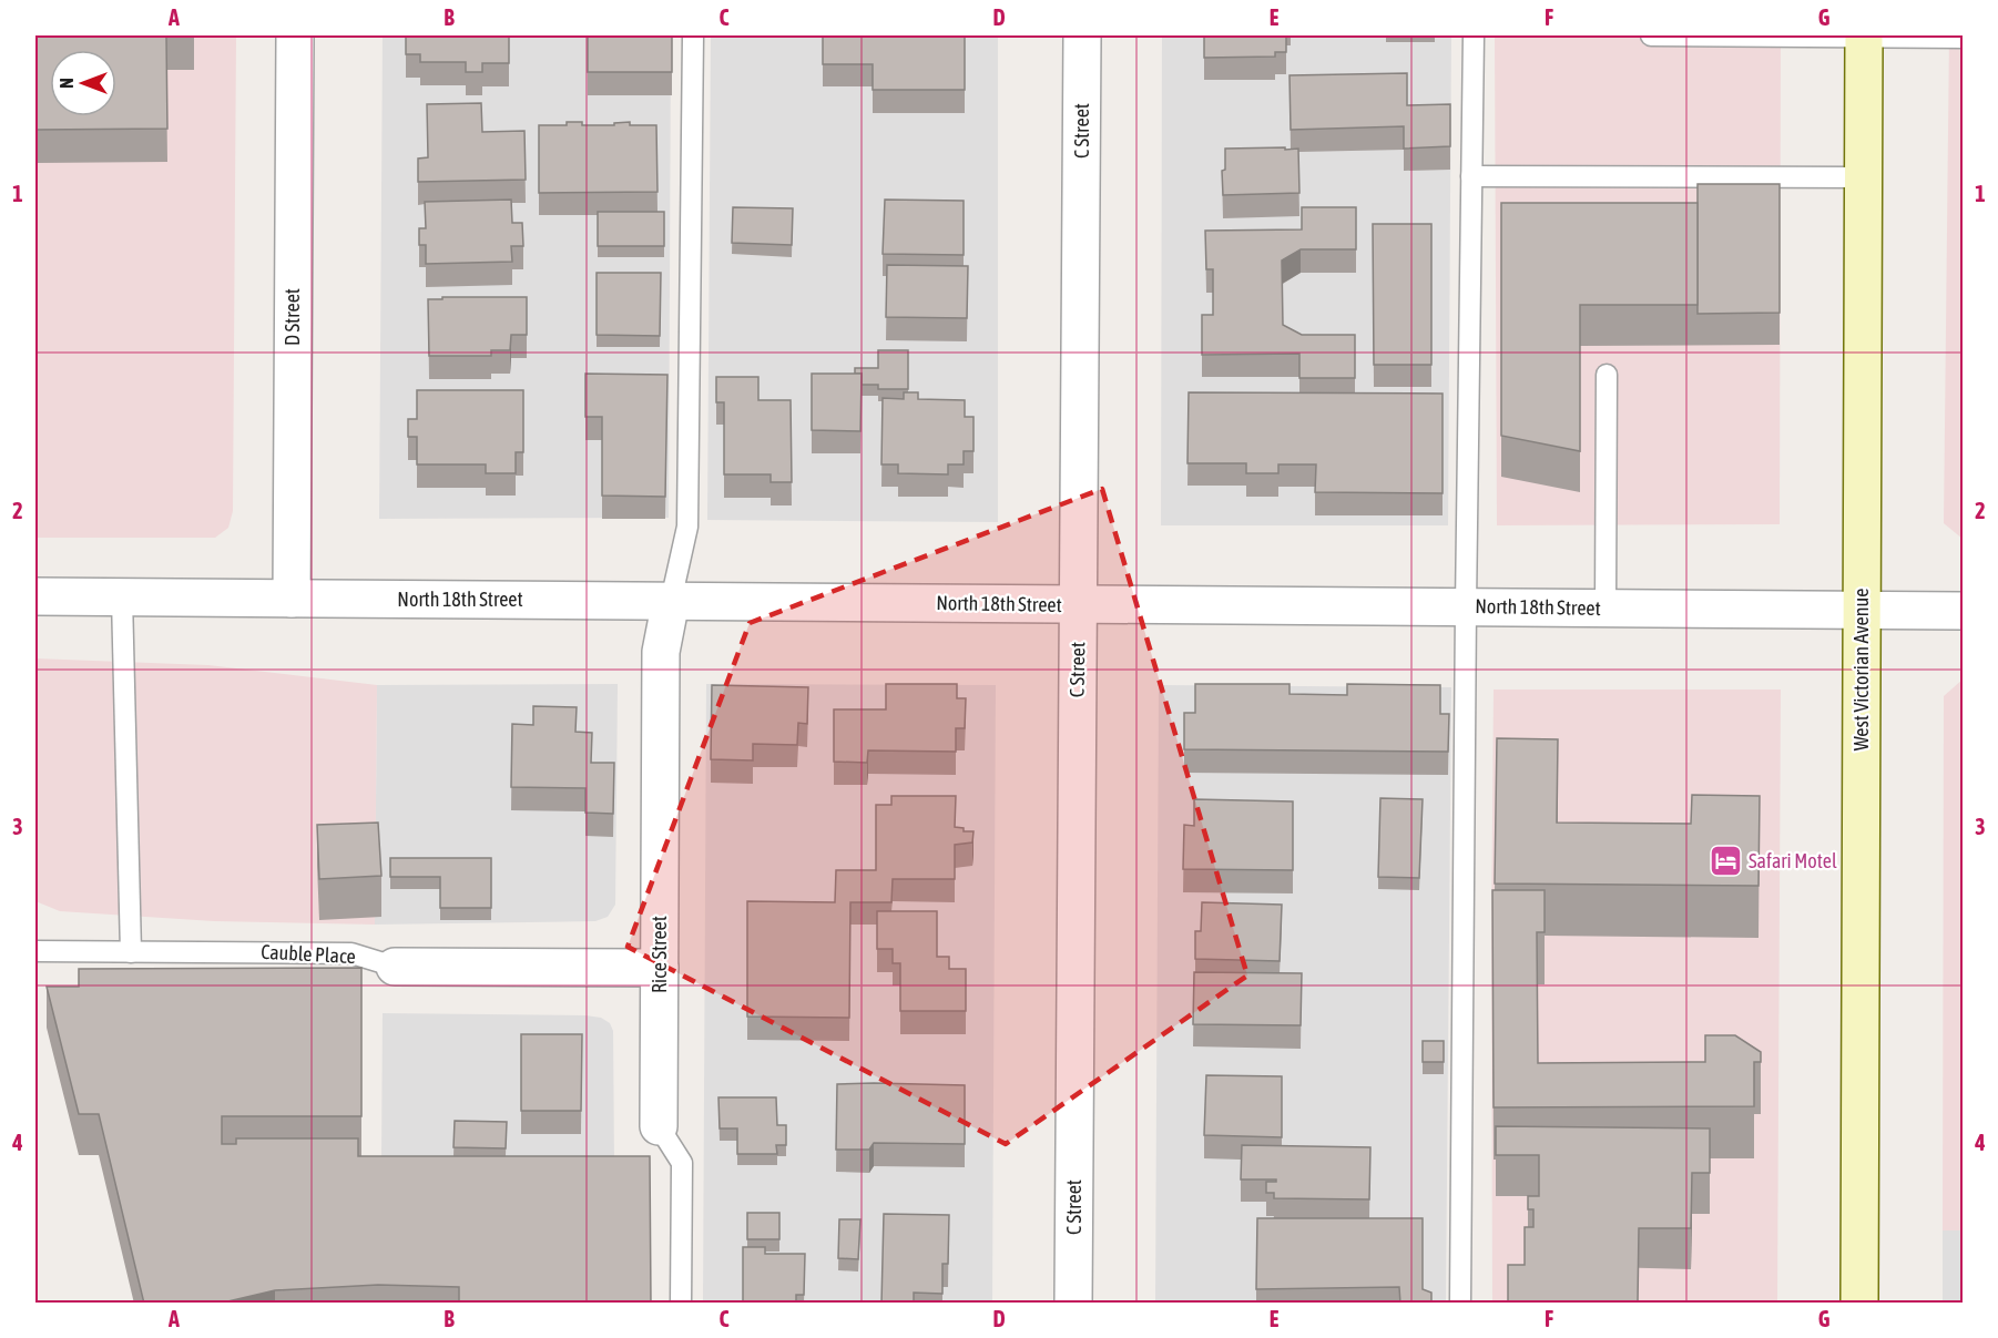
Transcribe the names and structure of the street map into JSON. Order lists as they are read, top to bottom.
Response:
{
  "streets": {
    "main road": ["West Victorian Avenue"],
    "street": [
      "C Street",
      "D Street",
      "North 18th Street",
      "Cauble Place",
      "Rice Street"
    ]
  },
  "crossings": [
    ["C Street", "North 18th Street"],
    ["D Street", "North 18th Street"],
    ["North 18th Street", "West Victorian Avenue"],
    ["North 18th Street", "Rice Street"],
    ["Cauble Place", "Rice Street"]
  ],
  "places": {
    "hotel": ["Safari Motel"]
  },
  "north": "left",
  "grid": {
    "columns": [
      "A",
      "B",
      "C",
      "D",
      "E",
      "F",
      "G"
    ],
    "rows": [
      "1",
      "2",
      "3",
      "4"
    ]
  }
}
